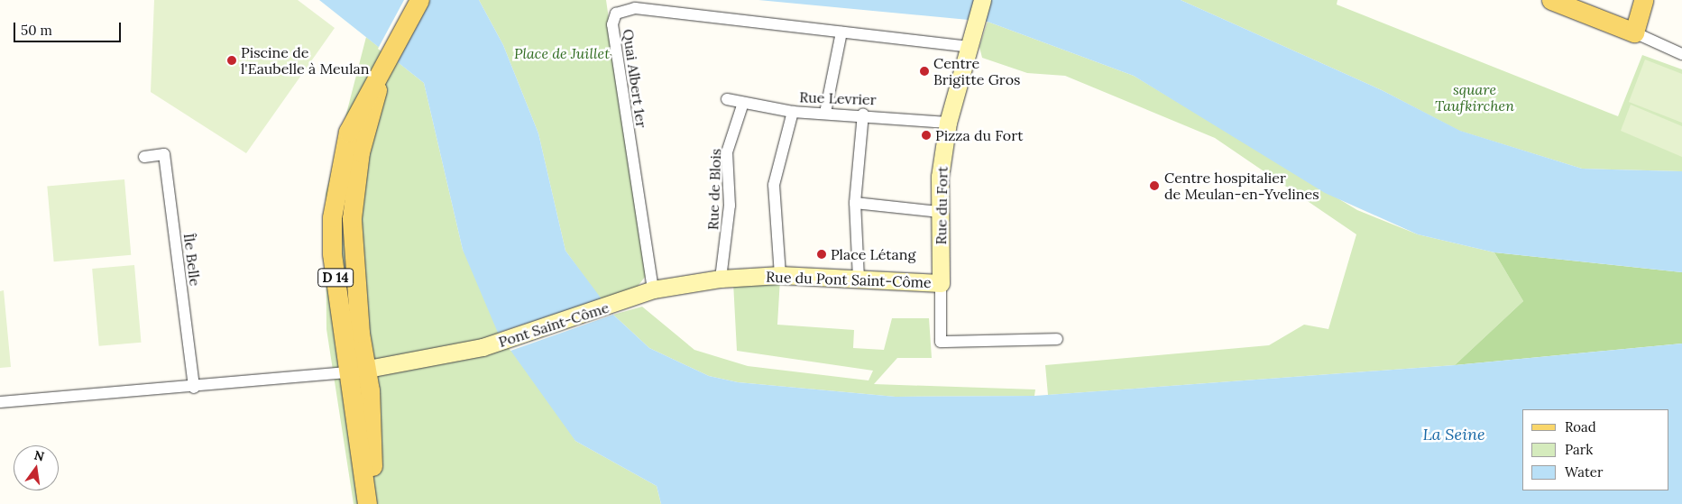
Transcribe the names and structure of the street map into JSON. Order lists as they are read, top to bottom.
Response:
{
  "streets": {
    "main road": ["D 14"],
    "street": [
      "Quai Albert 1er",
      "Rue Levrier",
      "Rue de Blois",
      "Rue du Fort",
      "Île Belle",
      "Rue du Pont Saint-Côme",
      "Pont Saint-Côme"
    ]
  },
  "crossings": [
    ["Quai Albert 1er", "Rue du Fort"],
    ["Quai Albert 1er", "Rue du Pont Saint-Côme"],
    ["Rue Levrier", "Rue de Blois"],
    ["Rue Levrier", "Rue du Fort"],
    ["Rue de Blois", "Rue du Pont Saint-Côme"],
    ["Rue du Fort", "Rue du Pont Saint-Côme"],
    ["D 14", "Pont Saint-Côme"],
    ["Rue du Pont Saint-Côme", "Pont Saint-Côme"]
  ],
  "water": ["La Seine"],
  "parks": ["Place de Juillet", "square Taufkirchen"],
  "places": [
    "Piscine de l'Eaubelle à Meulan",
    "Centre Brigitte Gros",
    "Pizza du Fort",
    "Centre hospitalier de Meulan-en-Yvelines",
    "Place Létang"
  ],
  "legend": ["Road", "Park", "Water"],
  "scale_bar": "50 m",
  "north": "top"
}
